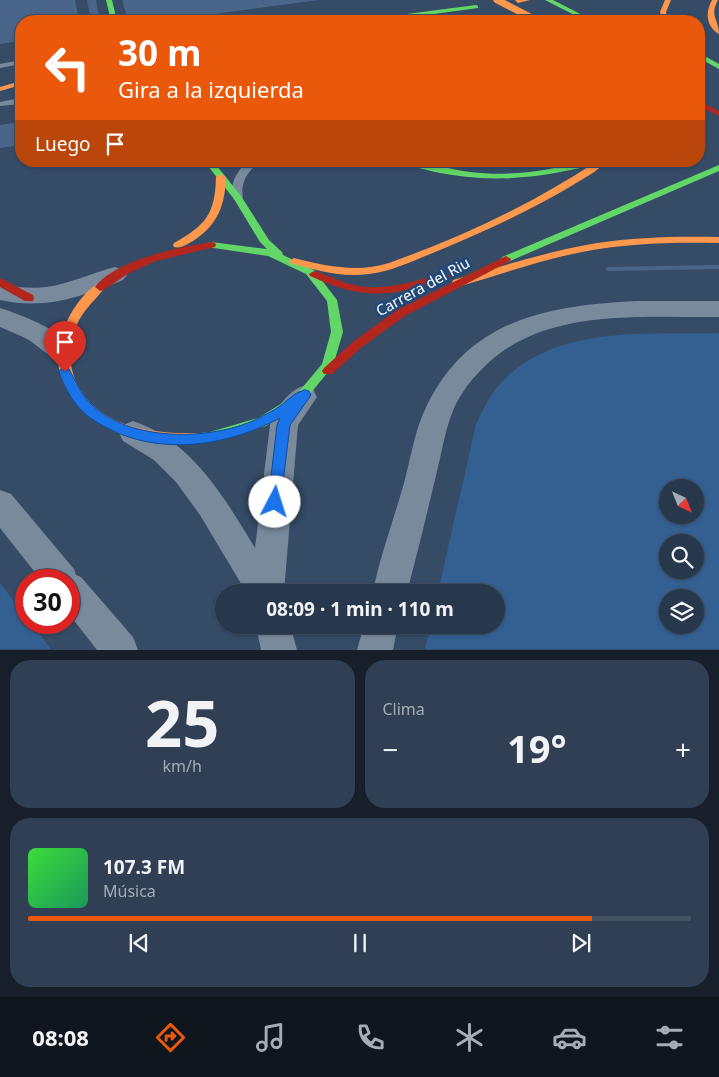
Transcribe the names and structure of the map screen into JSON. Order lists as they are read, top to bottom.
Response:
{
  "streets": {
    "main road": ["Carrera del Riu"]
  },
  "north": "bottom right",
  "page": {
    "turn": ["30 m", "Gira a la izquierda"],
    "then": "Luego",
    "limit": "30",
    "trip": "08:09 · 1 min · 110 m",
    "tile": [
      ["25", "km/h"],
      "Clima"
    ],
    "heat": ["−", "19°", "+"],
    "song": ["107.3 FM", "Música"],
    "tabs": "08:08"
  }
}
